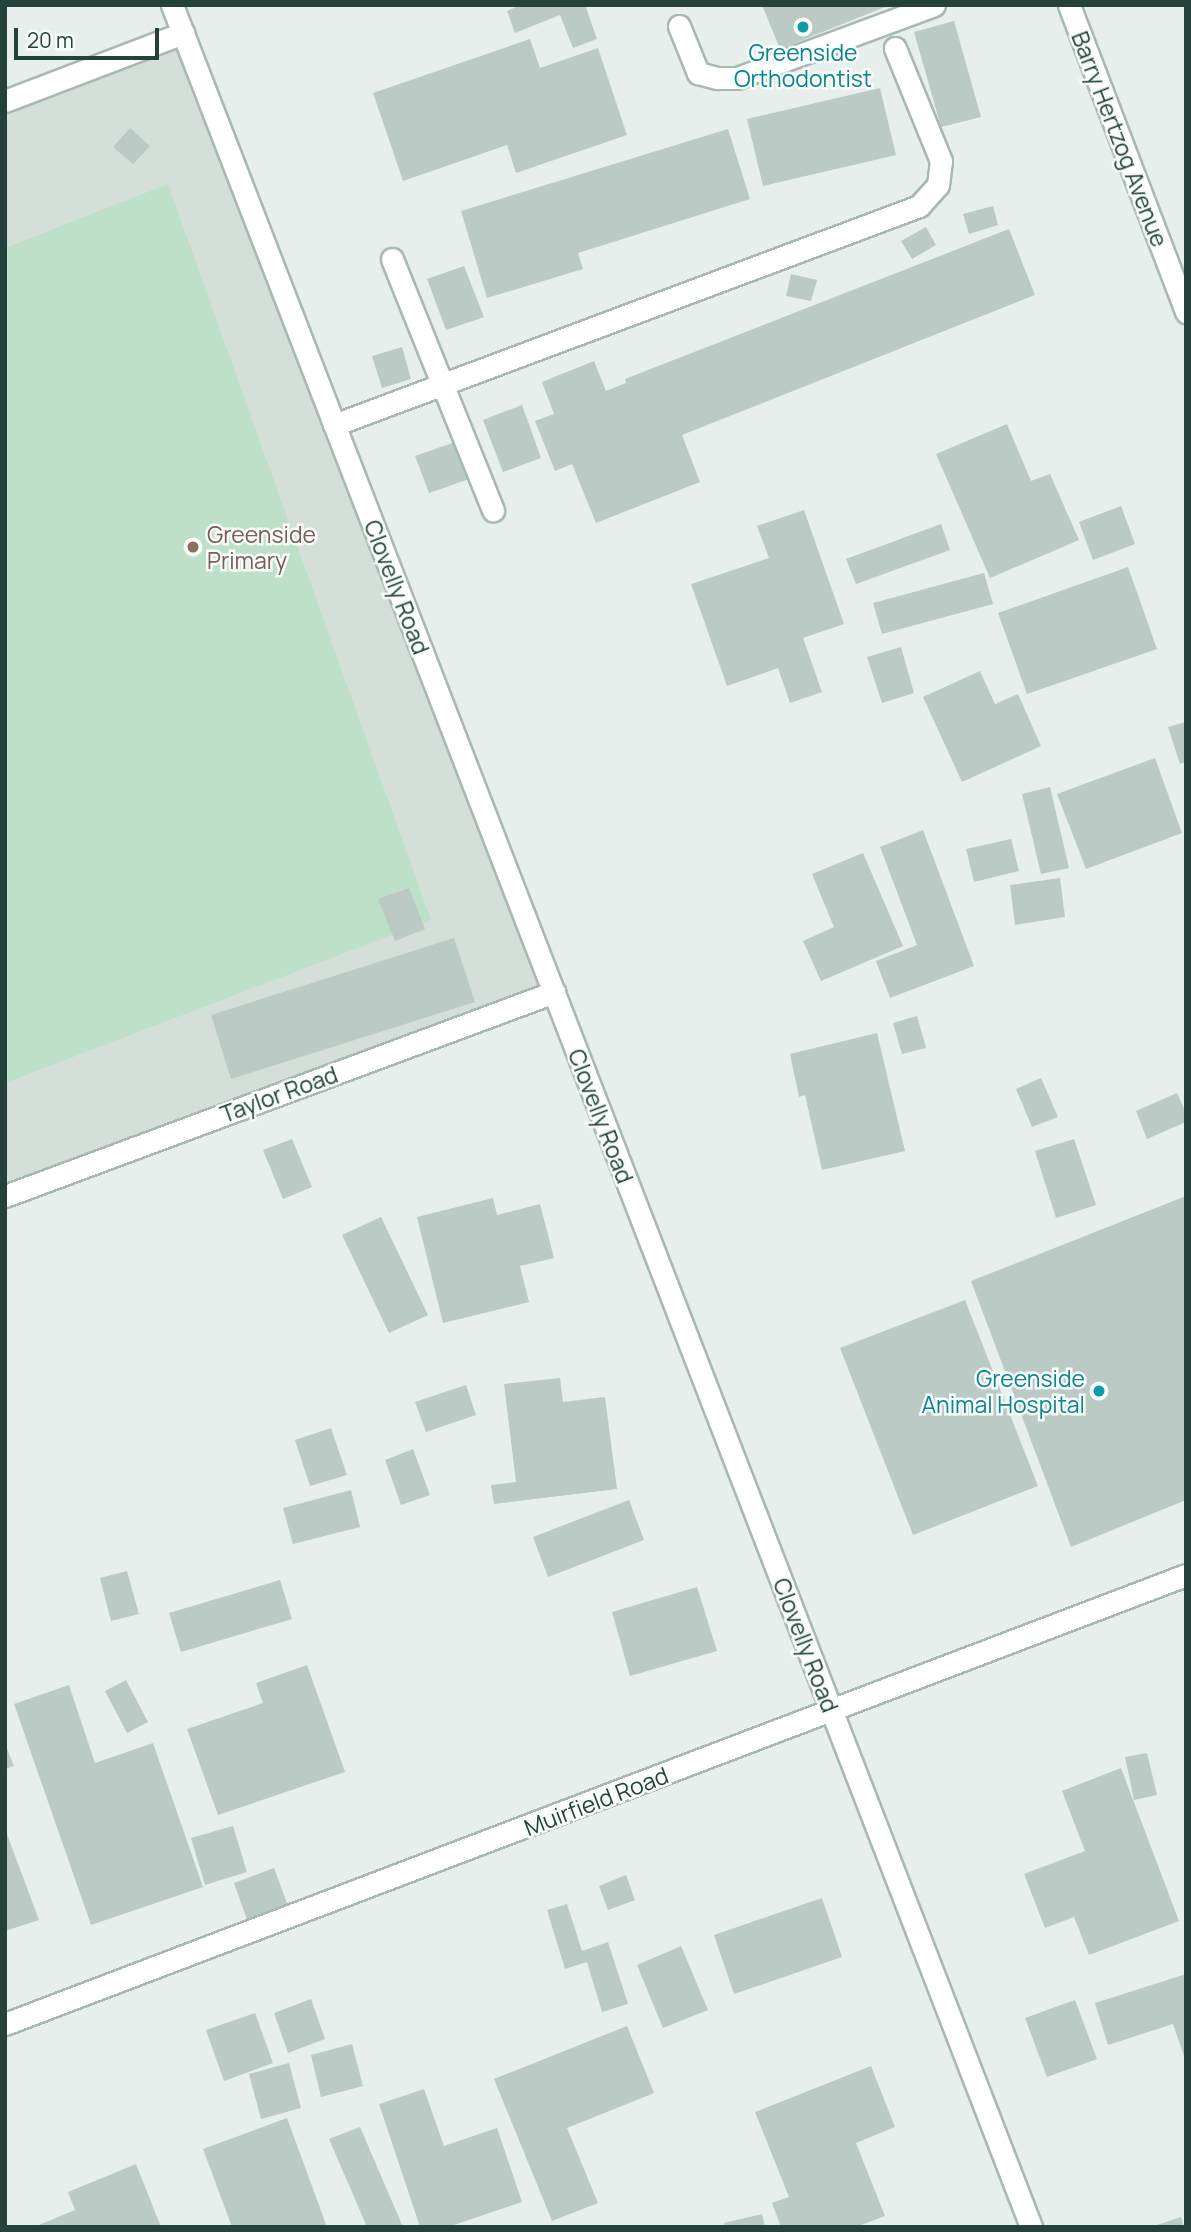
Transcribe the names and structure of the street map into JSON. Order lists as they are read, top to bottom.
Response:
{
  "streets": {
    "street": [
      "Barry Hertzog Avenue",
      "Clovelly Road",
      "Taylor Road",
      "Muirfield Road"
    ]
  },
  "crossings": [
    ["Clovelly Road", "Taylor Road"],
    ["Clovelly Road", "Muirfield Road"]
  ],
  "places": ["Greenside Orthodontist", "Greenside Primary", "Greenside Animal Hospital"],
  "scale_bar": "20 m"
}
